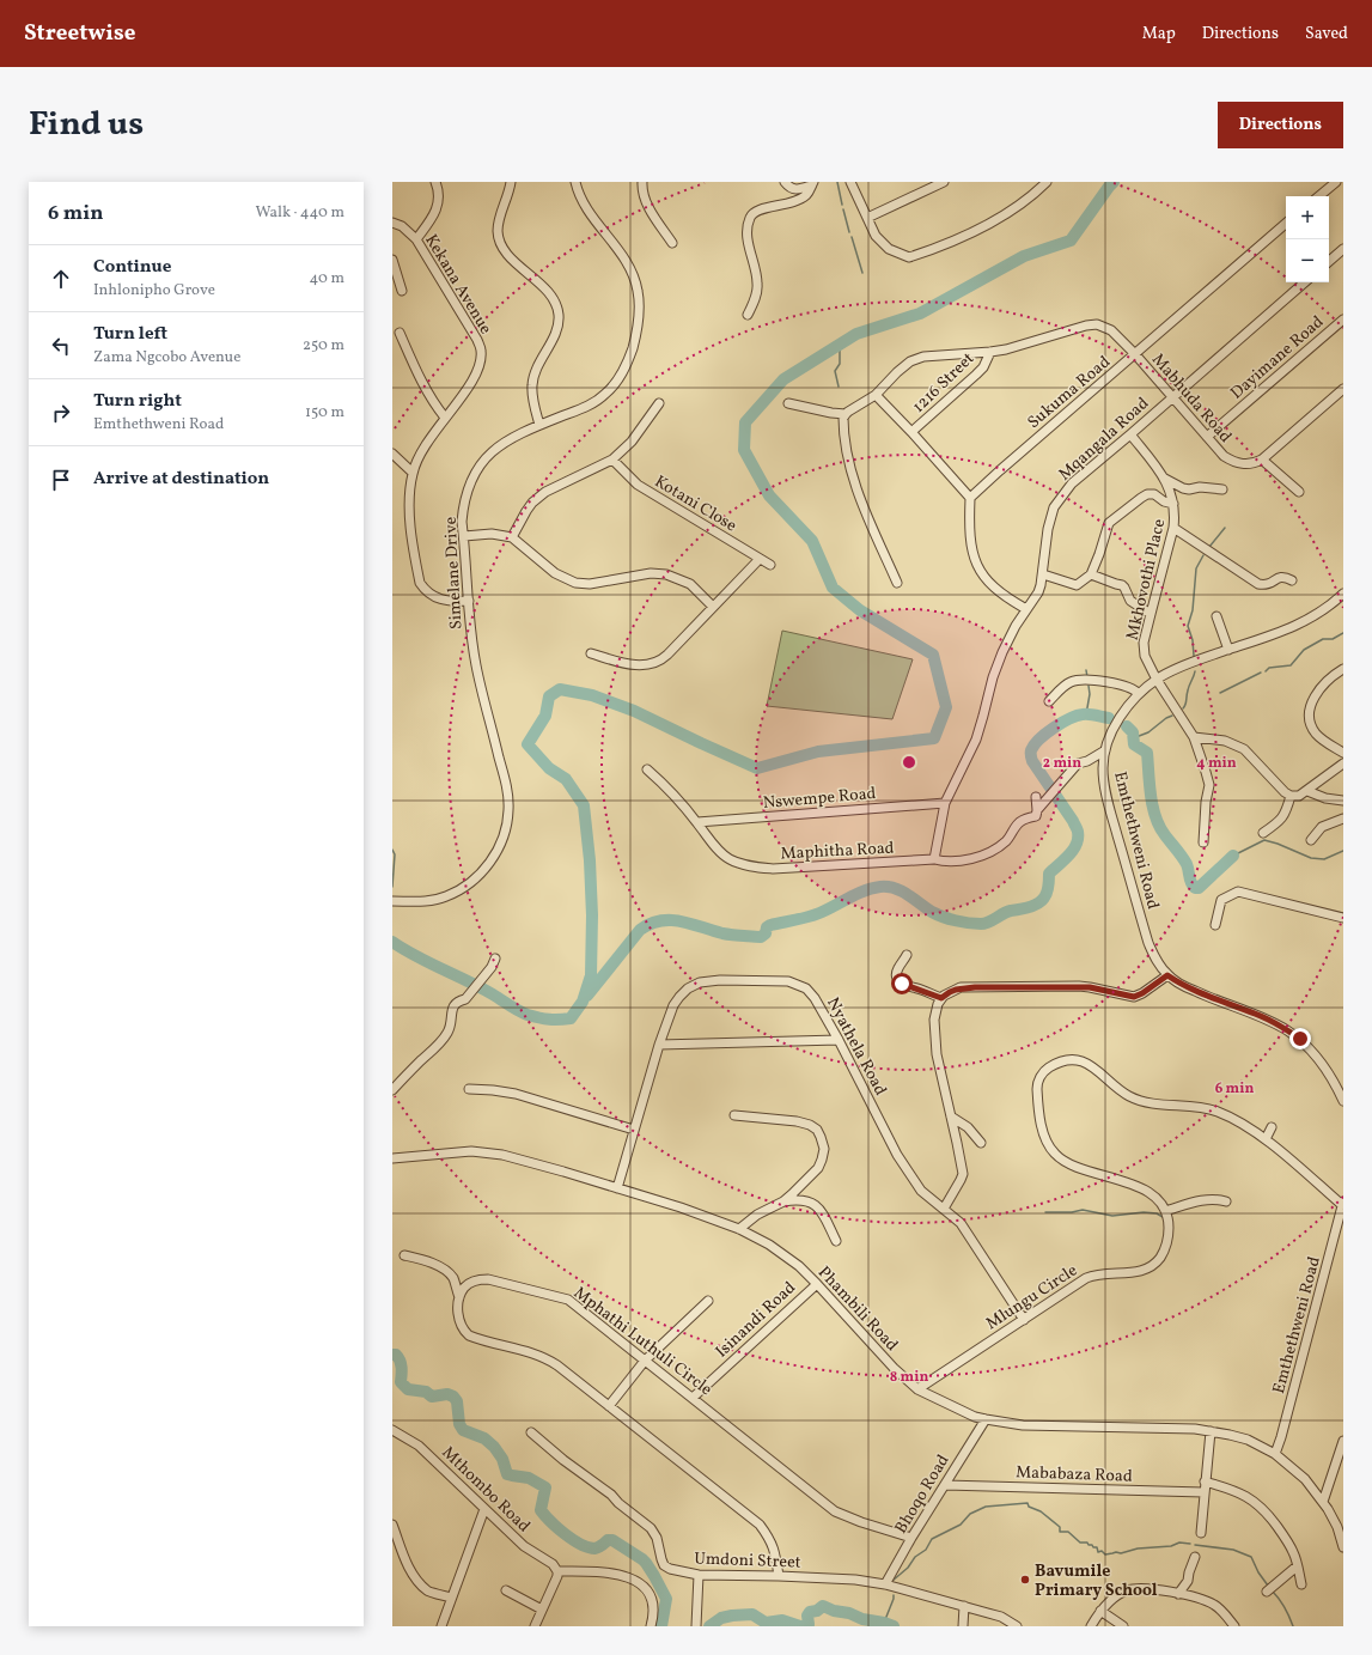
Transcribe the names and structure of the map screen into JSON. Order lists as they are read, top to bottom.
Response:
{
  "streets": {
    "street": [
      "Kekana Avenue",
      "Dayimane Road",
      "1216 Street",
      "Sukuma Road",
      "Mabhuda Road",
      "Mqangala Road",
      "Kotani Close",
      "Simelane Drive",
      "Mkhovothi Place",
      "Nswempe Road",
      "Emthethweni Road",
      "Maphitha Road",
      "Nyathela Road",
      "Mlungu Circle",
      "Phambili Road",
      "Isinandi Road",
      "Mphathi Luthuli Circle",
      "Mababaza Road",
      "Mthombo Road",
      "Bhoqo Road",
      "Umdoni Street"
    ]
  },
  "crossings": [
    ["Kekana Avenue", "Simelane Drive"],
    ["Dayimane Road", "Mabhuda Road"],
    ["1216 Street", "Mabhuda Road"],
    ["Sukuma Road", "Mabhuda Road"],
    ["Mabhuda Road", "Mqangala Road"],
    ["Mqangala Road", "Mkhovothi Place"],
    ["Mqangala Road", "Nswempe Road"],
    ["Mqangala Road", "Maphitha Road"],
    ["Mkhovothi Place", "Emthethweni Road"],
    ["Nswempe Road", "Maphitha Road"],
    ["Emthethweni Road", "Maphitha Road"],
    ["Emthethweni Road", "Phambili Road"],
    ["Nyathela Road", "Mlungu Circle"],
    ["Nyathela Road", "Phambili Road"],
    ["Mlungu Circle", "Phambili Road"],
    ["Phambili Road", "Isinandi Road"],
    ["Phambili Road", "Bhoqo Road"],
    ["Isinandi Road", "Mphathi Luthuli Circle"],
    ["Mphathi Luthuli Circle", "Bhoqo Road"],
    ["Mababaza Road", "Bhoqo Road"],
    ["Bhoqo Road", "Umdoni Street"]
  ],
  "places": ["Bavumile Primary School"],
  "page": {
    "header": "Streetwise",
    "nav": ["Map", "Directions", "Saved"],
    "title": "Find us",
    "buttons": "Directions",
    "heading": ["6 min", "Walk · 440 m"],
    "map_buttons": ["+", "−"],
    "list": [
      ["Continue", "Inhlonipho Grove", "40 m"],
      ["Turn left", "Zama Ngcobo Avenue", "250 m"],
      ["Turn right", "Emthethweni Road", "150 m"],
      "Arrive at destination"
    ]
  },
  "rings": [
    "2 min",
    "4 min",
    "6 min",
    "8 min"
  ]
}
